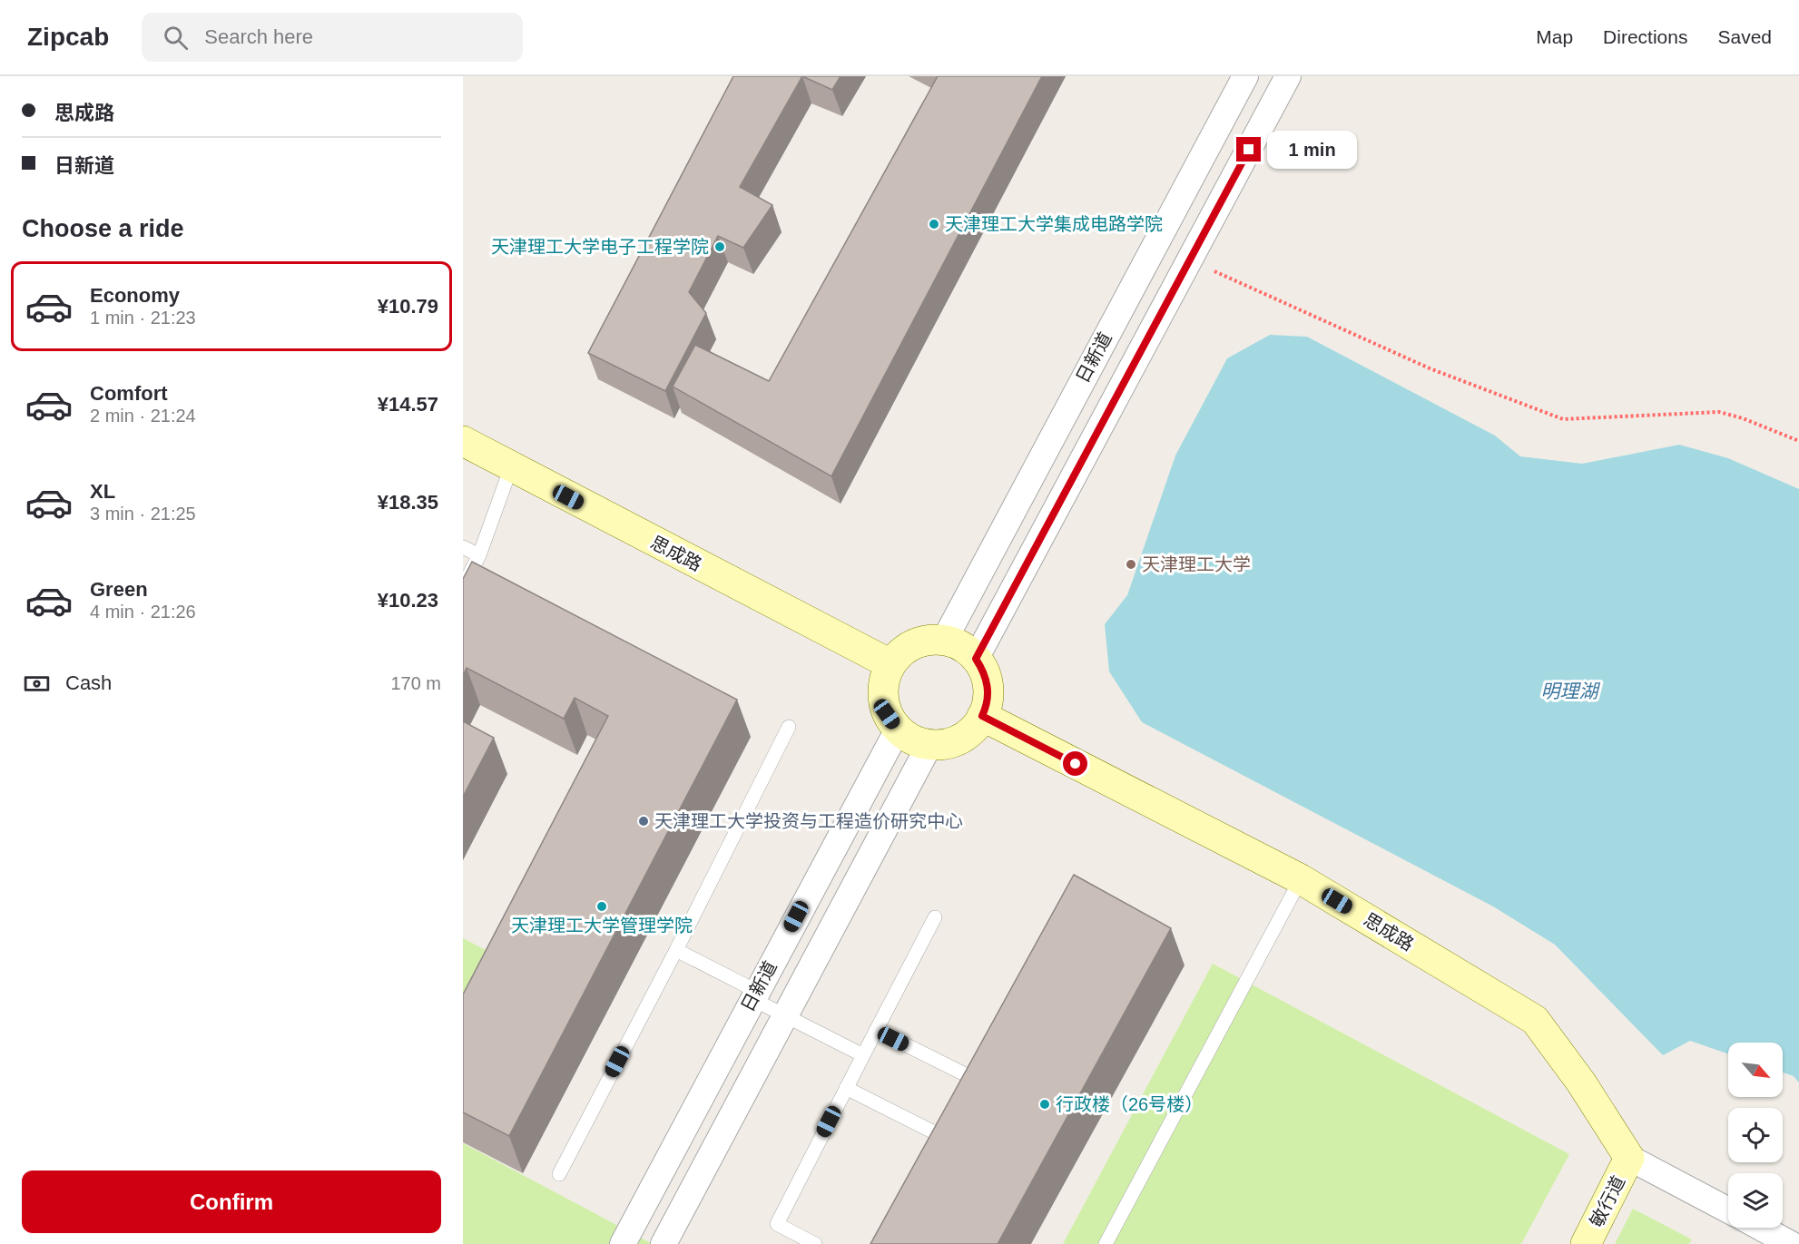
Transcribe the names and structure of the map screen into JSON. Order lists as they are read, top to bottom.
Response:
{
  "streets": {
    "street": ["日新道", "思成路", "敏行道"]
  },
  "crossings": [
    ["日新道", "思成路"],
    ["思成路", "敏行道"]
  ],
  "water": ["明理湖"],
  "places": [
    "天津理工大学集成电路学院",
    "天津理工大学电子工程学院",
    "天津理工大学",
    "天津理工大学投资与工程造价研究中心",
    "天津理工大学管理学院",
    "行政楼（26号楼）"
  ],
  "north": "bottom right",
  "page": {
    "header": "Zipcab",
    "search": "Search here",
    "nav": ["Map", "Directions", "Saved"],
    "banner": ["思成路", "日新道"],
    "bubble": "1 min",
    "heading": "Choose a ride",
    "list": [
      {
        "name": "Economy",
        "note": "1 min · 21:23",
        "value": "¥10.79"
      },
      {
        "name": "Comfort",
        "note": "2 min · 21:24",
        "value": "¥14.57"
      },
      {
        "name": "XL",
        "note": "3 min · 21:25",
        "value": "¥18.35"
      },
      {
        "name": "Green",
        "note": "4 min · 21:26",
        "value": "¥10.23"
      }
    ],
    "pay": ["Cash", "170 m"],
    "buttons": "Confirm"
  }
}
